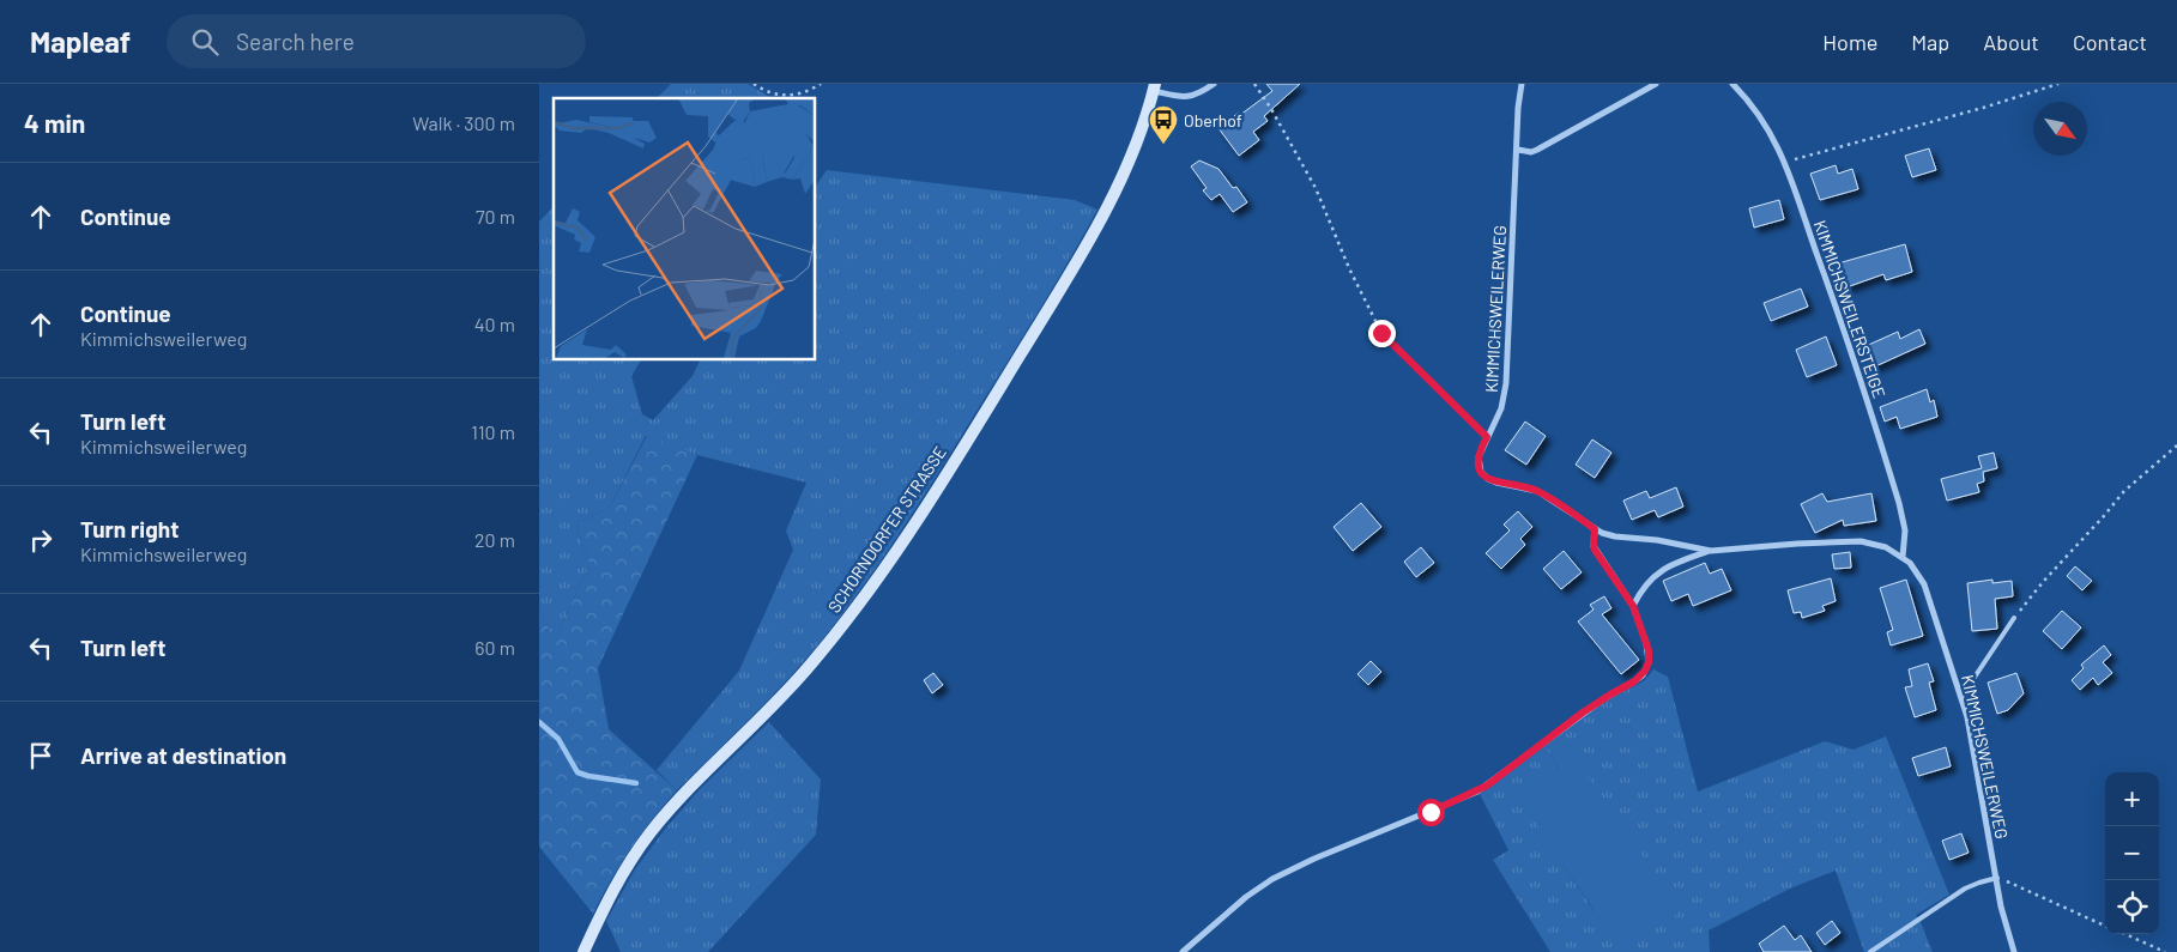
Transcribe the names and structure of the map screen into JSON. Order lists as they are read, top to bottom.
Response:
{
  "streets": {
    "main road": ["SCHORNDORFER STRASSE"],
    "street": ["KIMMICHSWEILERWEG", "KIMMICHSWEILERSTEIGE"]
  },
  "crossings": [
    ["KIMMICHSWEILERWEG", "KIMMICHSWEILERSTEIGE"]
  ],
  "places": {
    "bus stop": ["Oberhof"]
  },
  "north": "bottom right",
  "page": {
    "header": "Mapleaf",
    "search": "Search here",
    "nav": [
      "Home",
      "Map",
      "About",
      "Contact"
    ],
    "heading": ["4 min", "Walk · 300 m"],
    "list": [
      ["Continue", "70 m"],
      ["Continue", "Kimmichsweilerweg", "40 m"],
      ["Turn left", "Kimmichsweilerweg", "110 m"],
      ["Turn right", "Kimmichsweilerweg", "20 m"],
      ["Turn left", "60 m"],
      "Arrive at destination"
    ],
    "map_buttons": ["+", "−"]
  }
}
